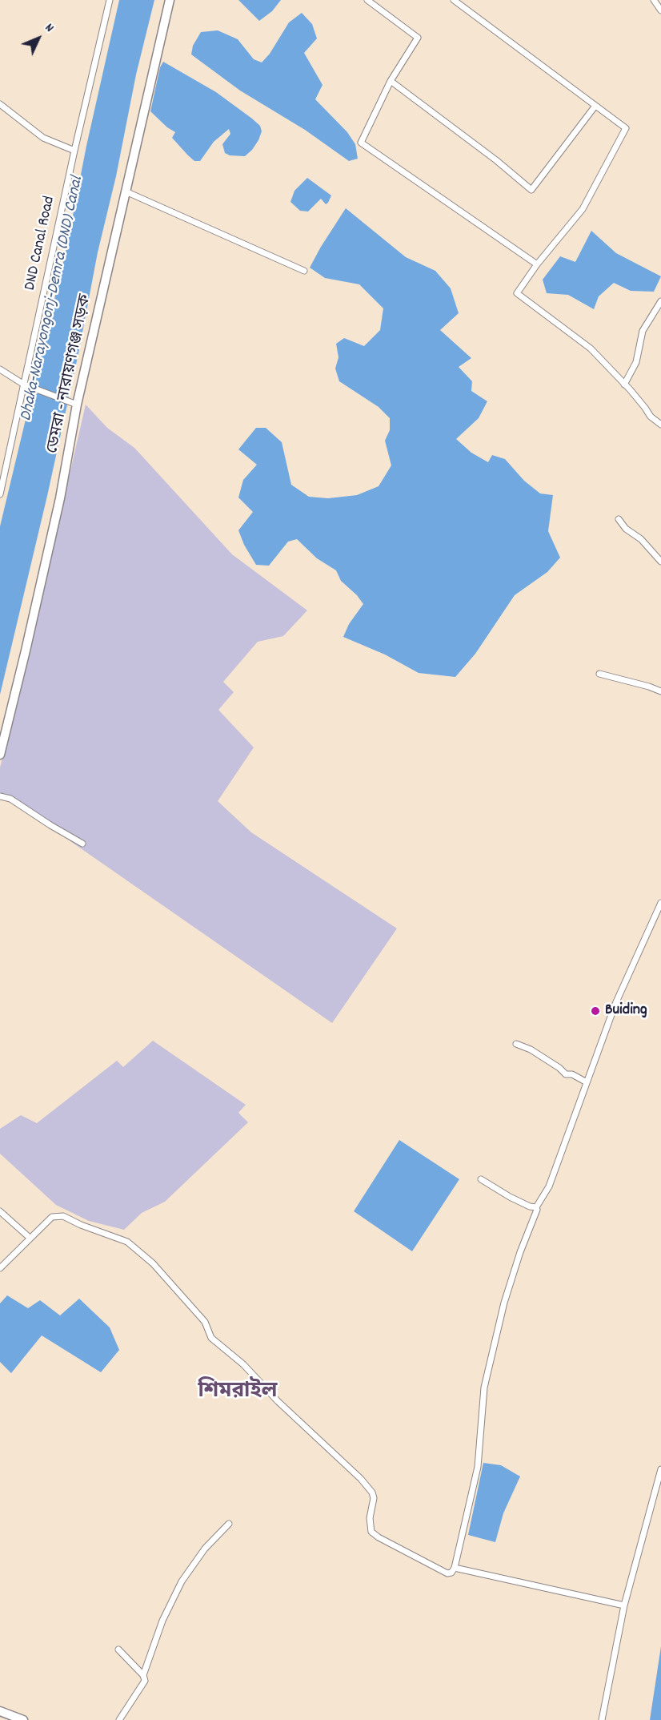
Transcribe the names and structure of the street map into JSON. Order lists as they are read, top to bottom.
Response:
{
  "streets": {
    "main road": ["ডেমরা - নারায়ণগঞ্জ সড়ক"],
    "street": ["DND Canal Road"]
  },
  "districts": ["শিমরাইল"],
  "water": ["Dhaka-Narayongonj-Demra (DND) Canal"],
  "places": ["Buiding"],
  "north": "top right"
}
